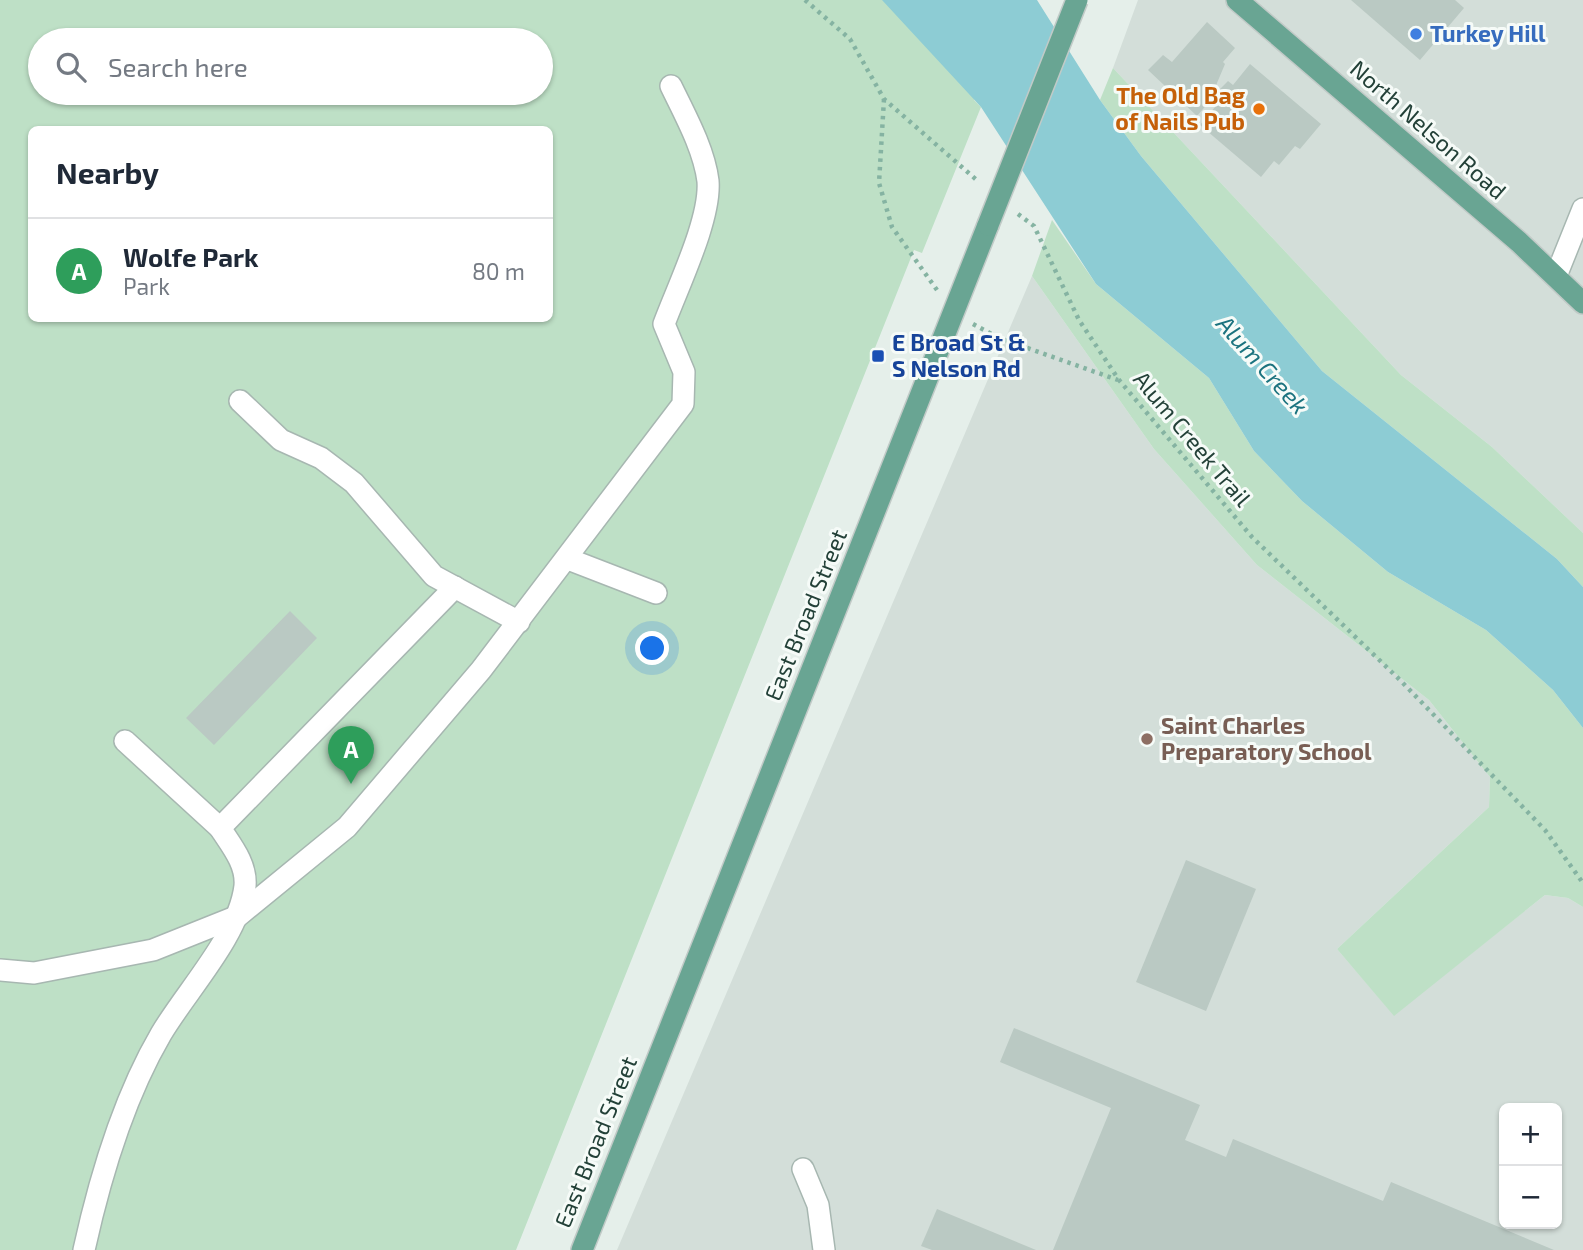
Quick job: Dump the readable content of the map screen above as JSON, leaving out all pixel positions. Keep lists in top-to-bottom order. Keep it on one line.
{"streets":{"main road":["North Nelson Road","East Broad Street"],"path":["Alum Creek Trail"]},"water":["Alum Creek"],"places":{"other":["Turkey Hill","The Old Bag of Nails Pub","Saint Charles Preparatory School"],"transit":["E Broad St & S Nelson Rd"]},"page":{"search":"Search here","heading":"Nearby","list":[{"mark":"A","name":"Wolfe Park","note":"Park","value":"80 m"}],"pins":"A","map_buttons":["+","−"]}}
